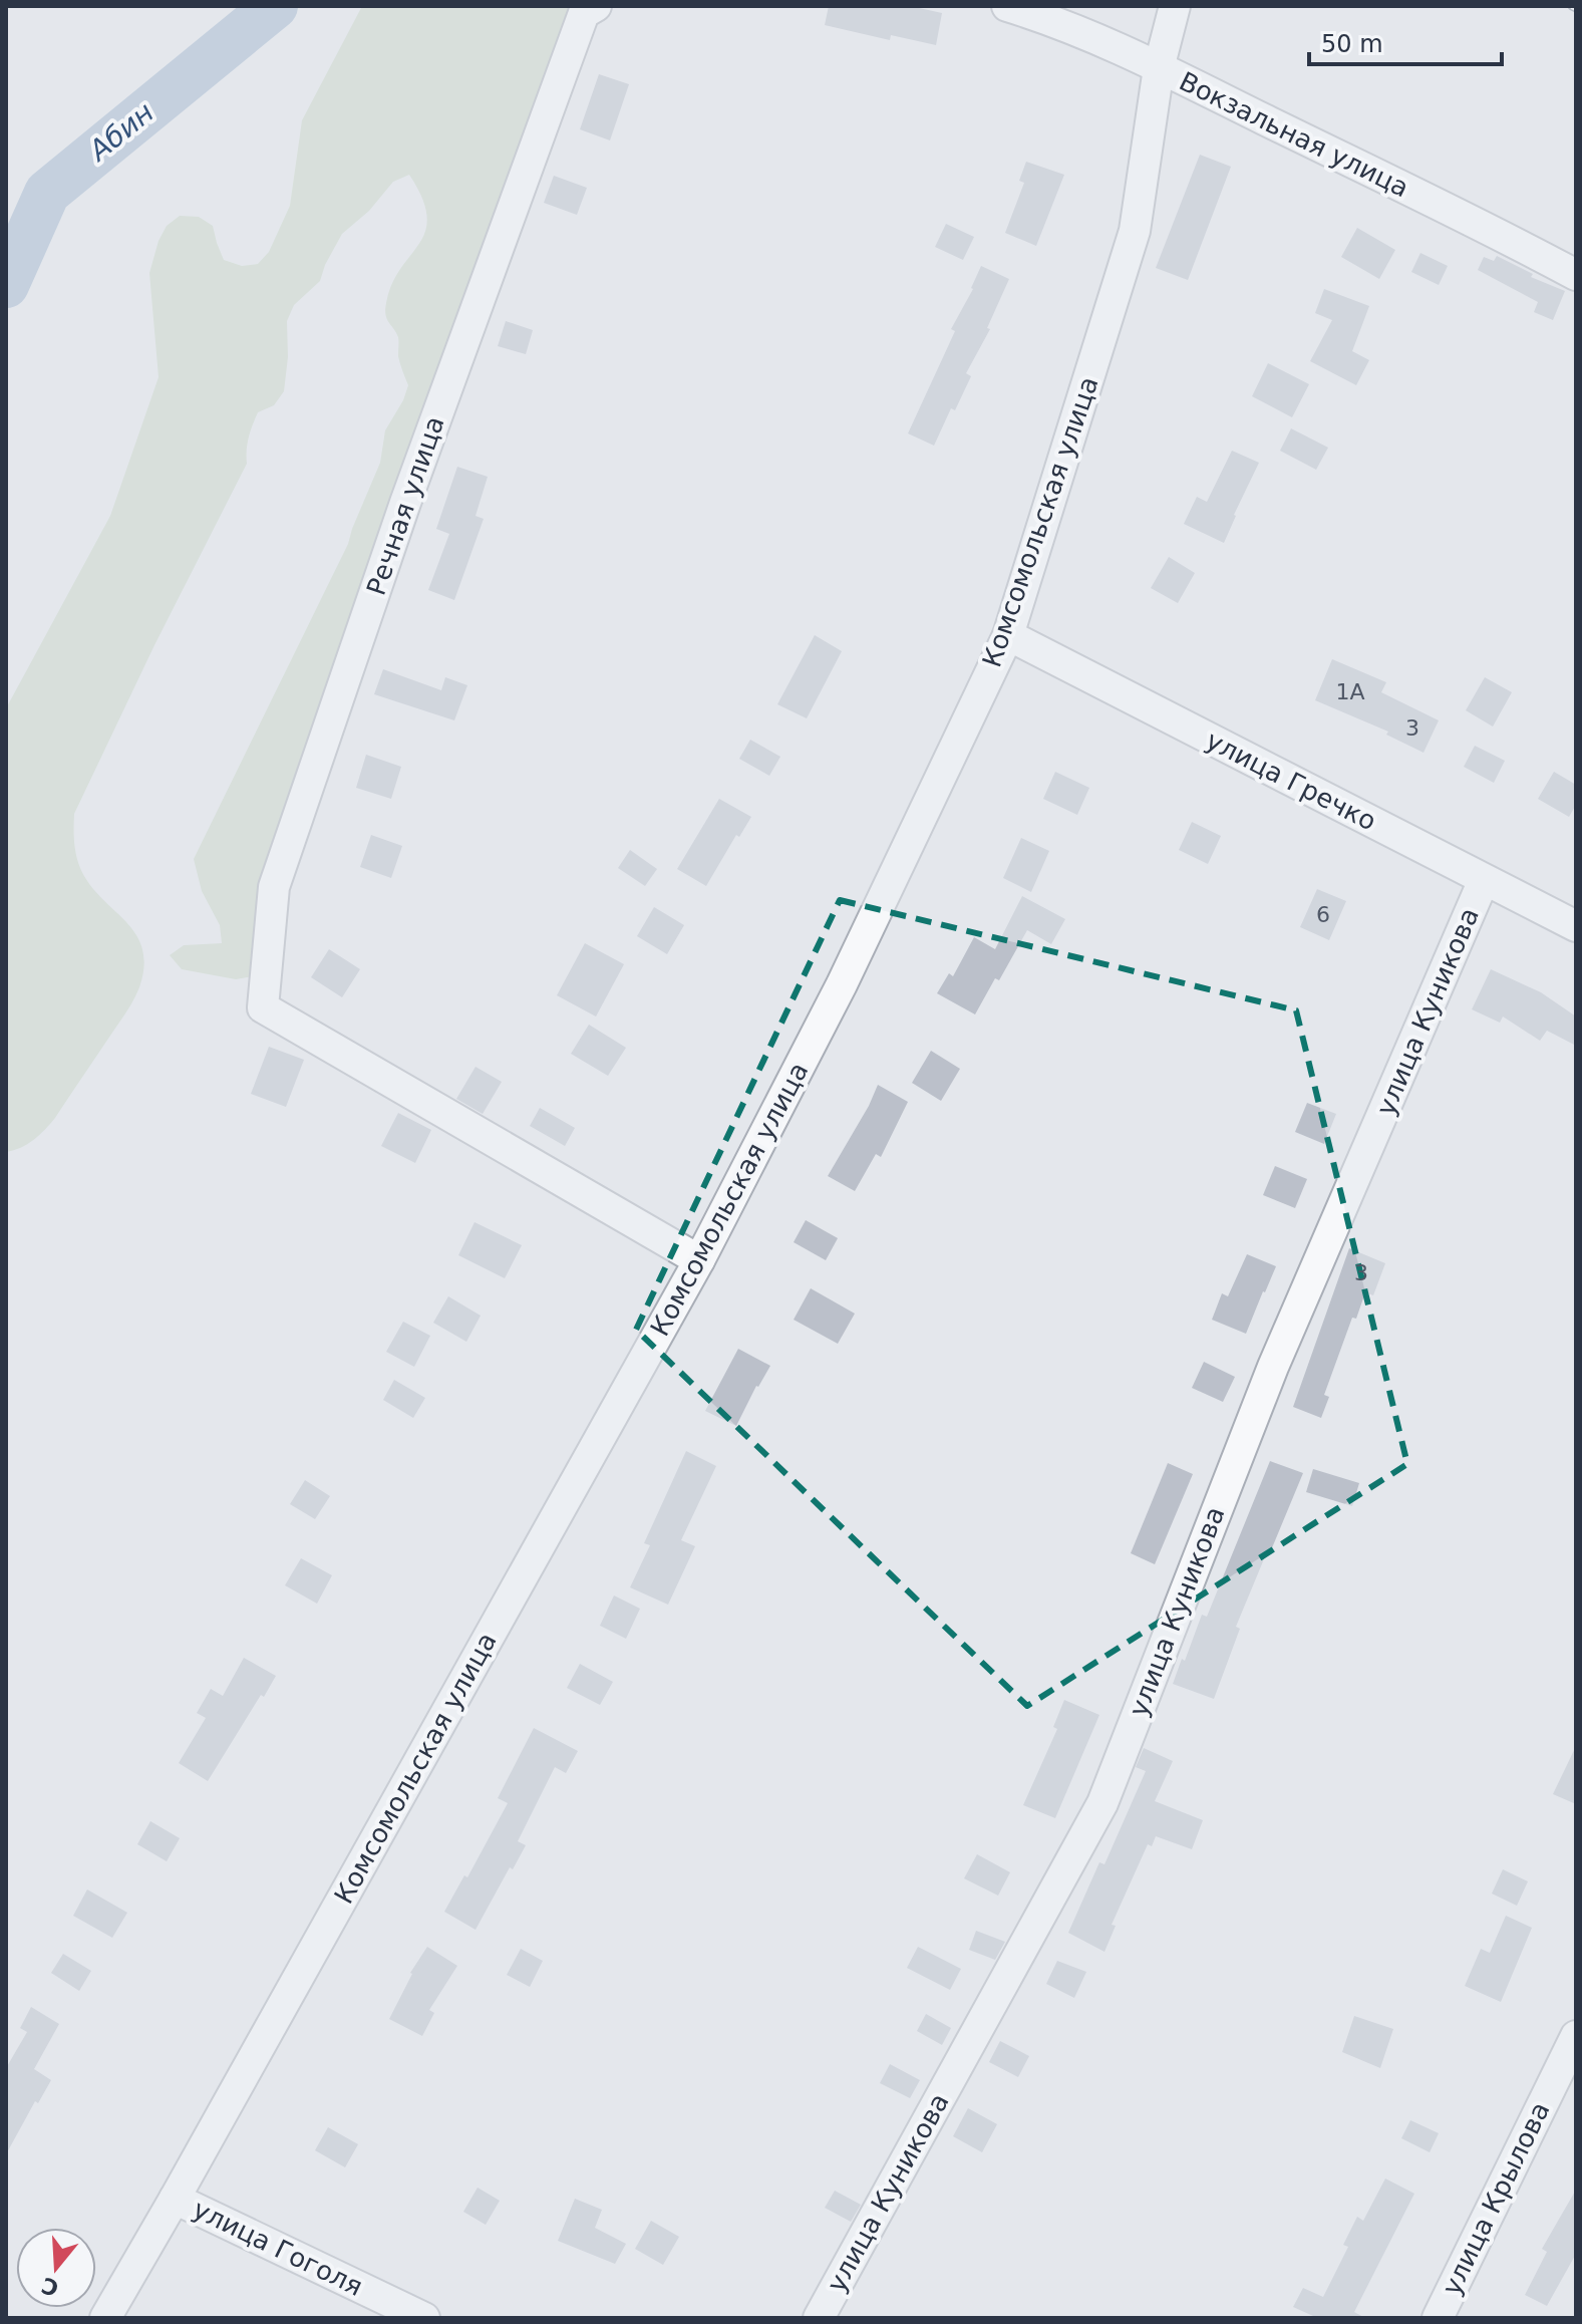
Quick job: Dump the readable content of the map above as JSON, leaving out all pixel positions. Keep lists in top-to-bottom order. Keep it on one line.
{"streets":{"street":["Вокзальная улица","Речная улица","Комсомольская улица","улица Гречко","улица Куникова","улица Крылова","улица Гоголя"]},"crossings":[["Вокзальная улица","Комсомольская улица"],["Речная улица","Комсомольская улица"],["Комсомольская улица","улица Гречко"],["Комсомольская улица","улица Гоголя"],["улица Гречко","улица Куникова"]],"water":["Абин"],"house_numbers":["1А","3","6","3"],"scale_bar":"50 m","north":"bottom"}
